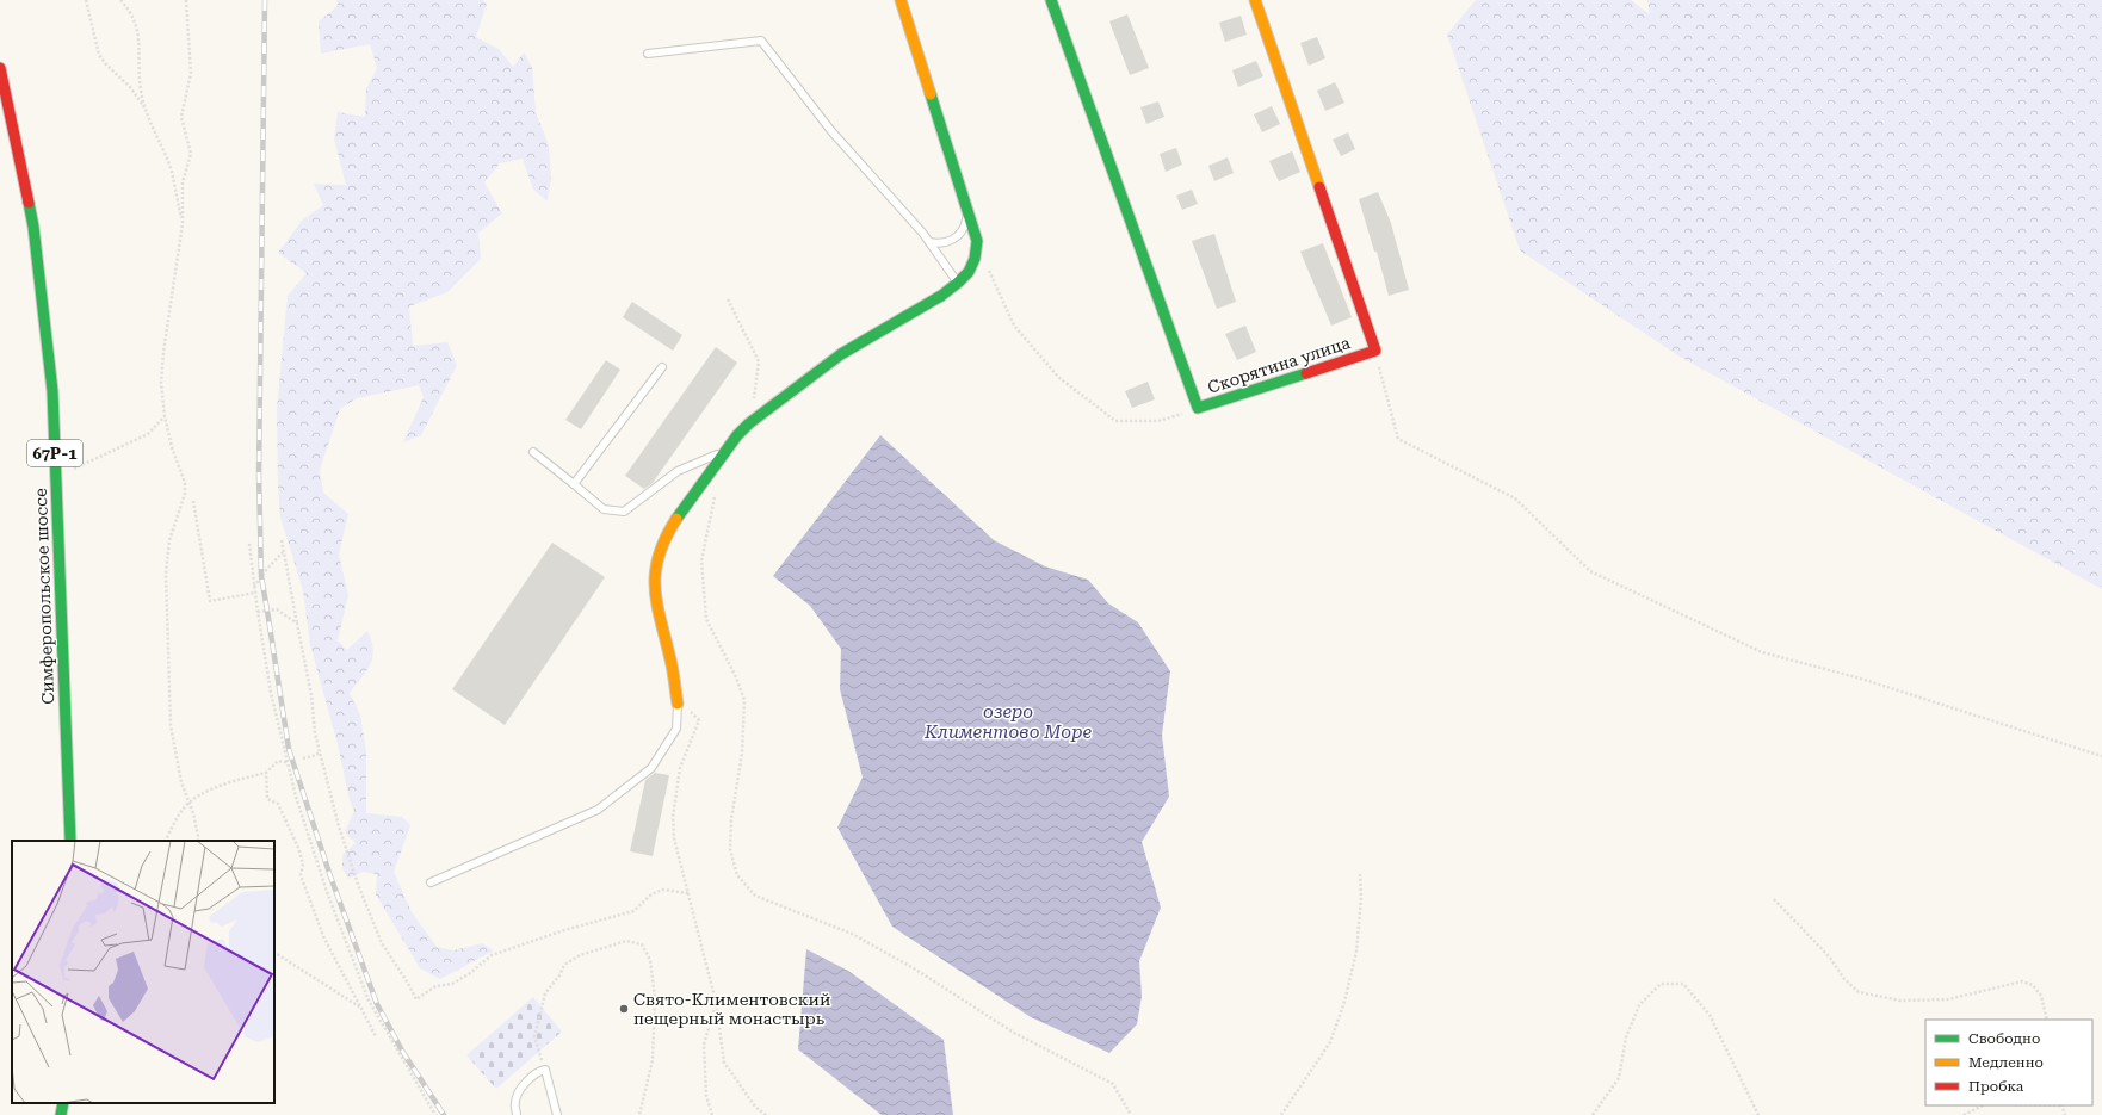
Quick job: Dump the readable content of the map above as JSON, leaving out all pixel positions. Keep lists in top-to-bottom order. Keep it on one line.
{"streets":{"street":["Скорятина улица","67Р-1","Симферопольское шоссе"]},"water":["озеро Климентово Море"],"places":["Свято-Климентовский пещерный монастырь"],"legend":["Свободно","Медленно","Пробка"]}
